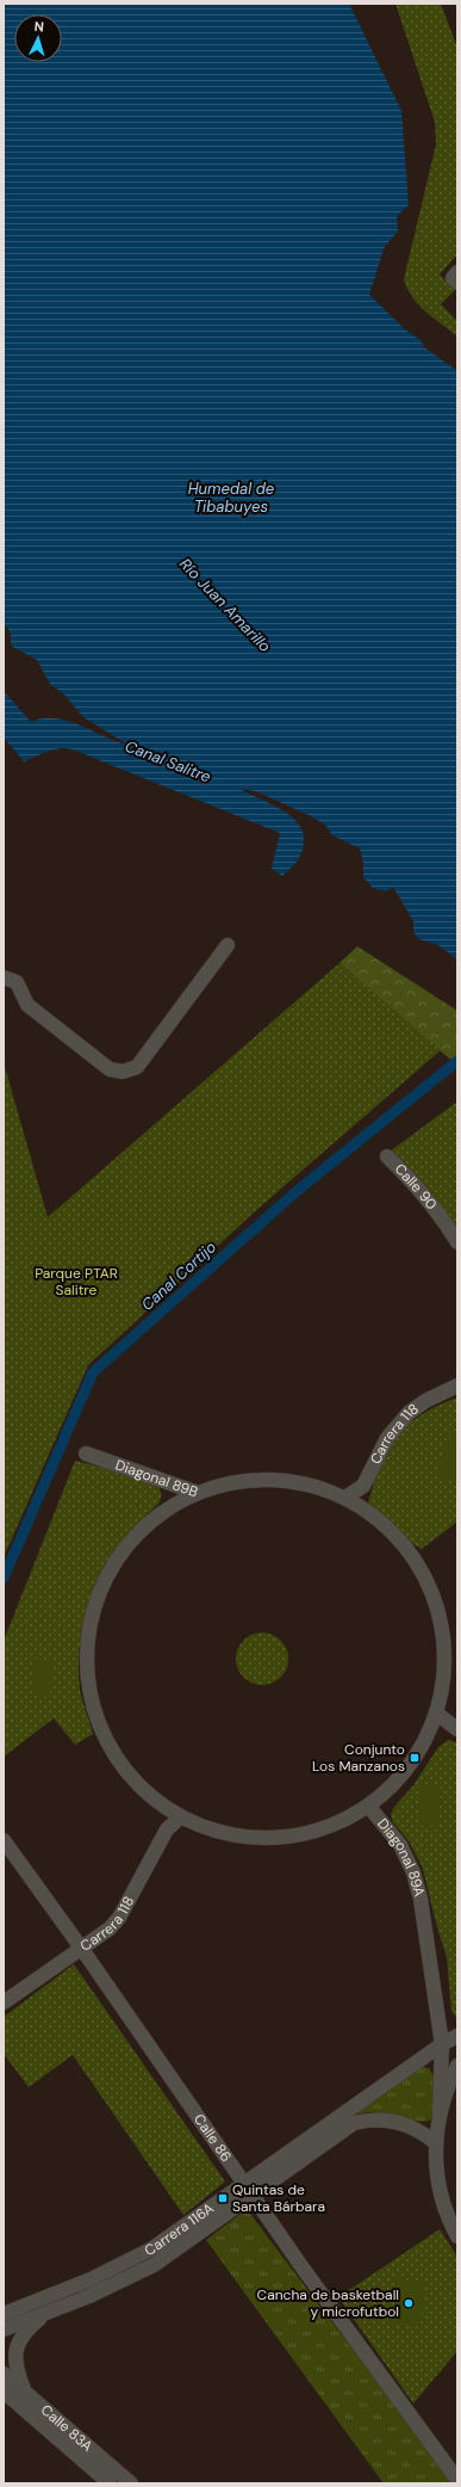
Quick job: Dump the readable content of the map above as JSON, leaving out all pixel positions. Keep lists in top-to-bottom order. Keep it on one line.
{"streets":{"street":["Calle 90","Carrera 118","Diagonal 89B","Diagonal 89A","Calle 86","Carrera 116A","Calle 83A"]},"crossings":[["Carrera 118","Diagonal 89B"],["Carrera 118","Diagonal 89A"],["Carrera 118","Calle 86"],["Diagonal 89B","Diagonal 89A"],["Diagonal 89A","Carrera 116A"],["Calle 86","Carrera 116A"]],"water":["Humedal de Tibabuyes","Río Juan Amarillo","Canal Salitre","Canal Cortijo"],"parks":["Parque PTAR Salitre"],"places":{"transit":["Conjunto Los Manzanos","Quintas de Santa Bárbara"],"other":["Cancha de basketball y microfutbol"]},"north":"top"}
